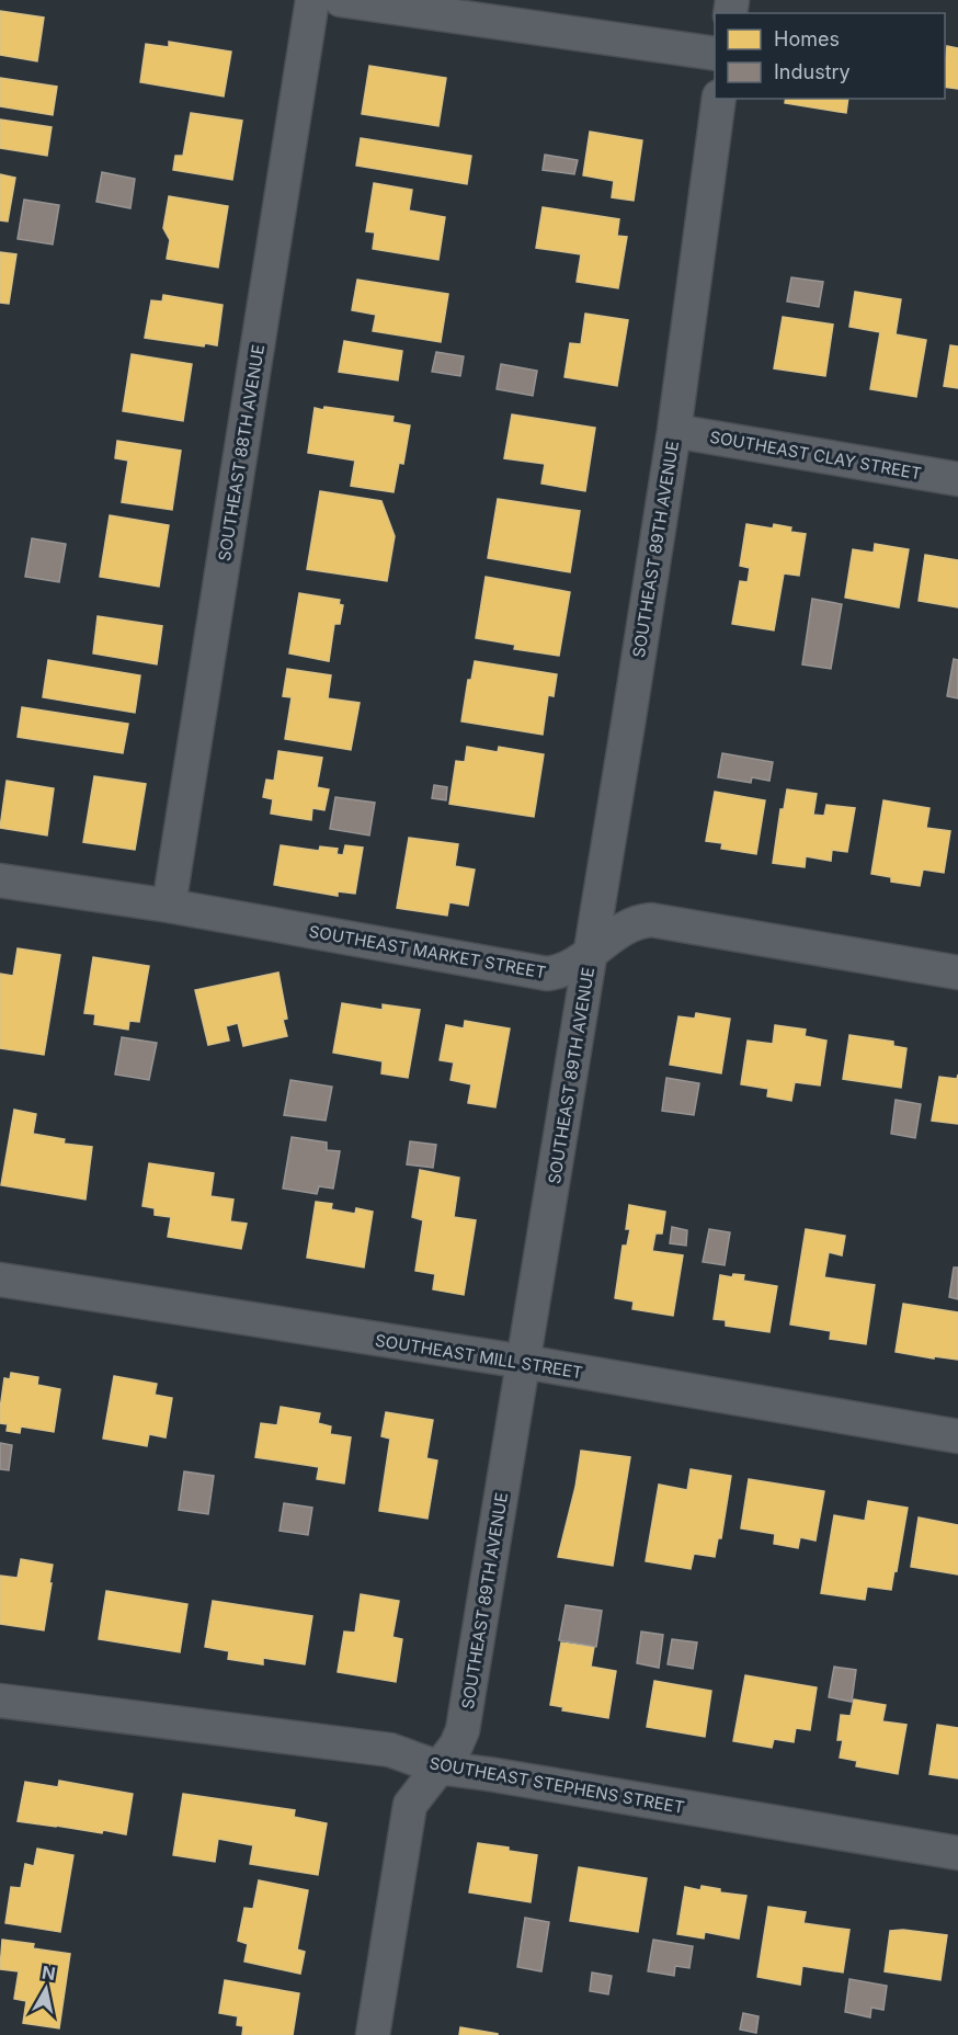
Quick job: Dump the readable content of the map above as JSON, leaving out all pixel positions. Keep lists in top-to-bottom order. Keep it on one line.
{"streets":{"street":["SOUTHEAST 88TH AVENUE","SOUTHEAST CLAY STREET","SOUTHEAST 89TH AVENUE","SOUTHEAST MARKET STREET","SOUTHEAST MILL STREET","SOUTHEAST STEPHENS STREET"]},"crossings":[["SOUTHEAST 88TH AVENUE","SOUTHEAST MARKET STREET"],["SOUTHEAST CLAY STREET","SOUTHEAST 89TH AVENUE"],["SOUTHEAST 89TH AVENUE","SOUTHEAST MARKET STREET"],["SOUTHEAST 89TH AVENUE","SOUTHEAST MILL STREET"],["SOUTHEAST 89TH AVENUE","SOUTHEAST STEPHENS STREET"]],"legend":["Homes","Industry"],"north":"top"}
